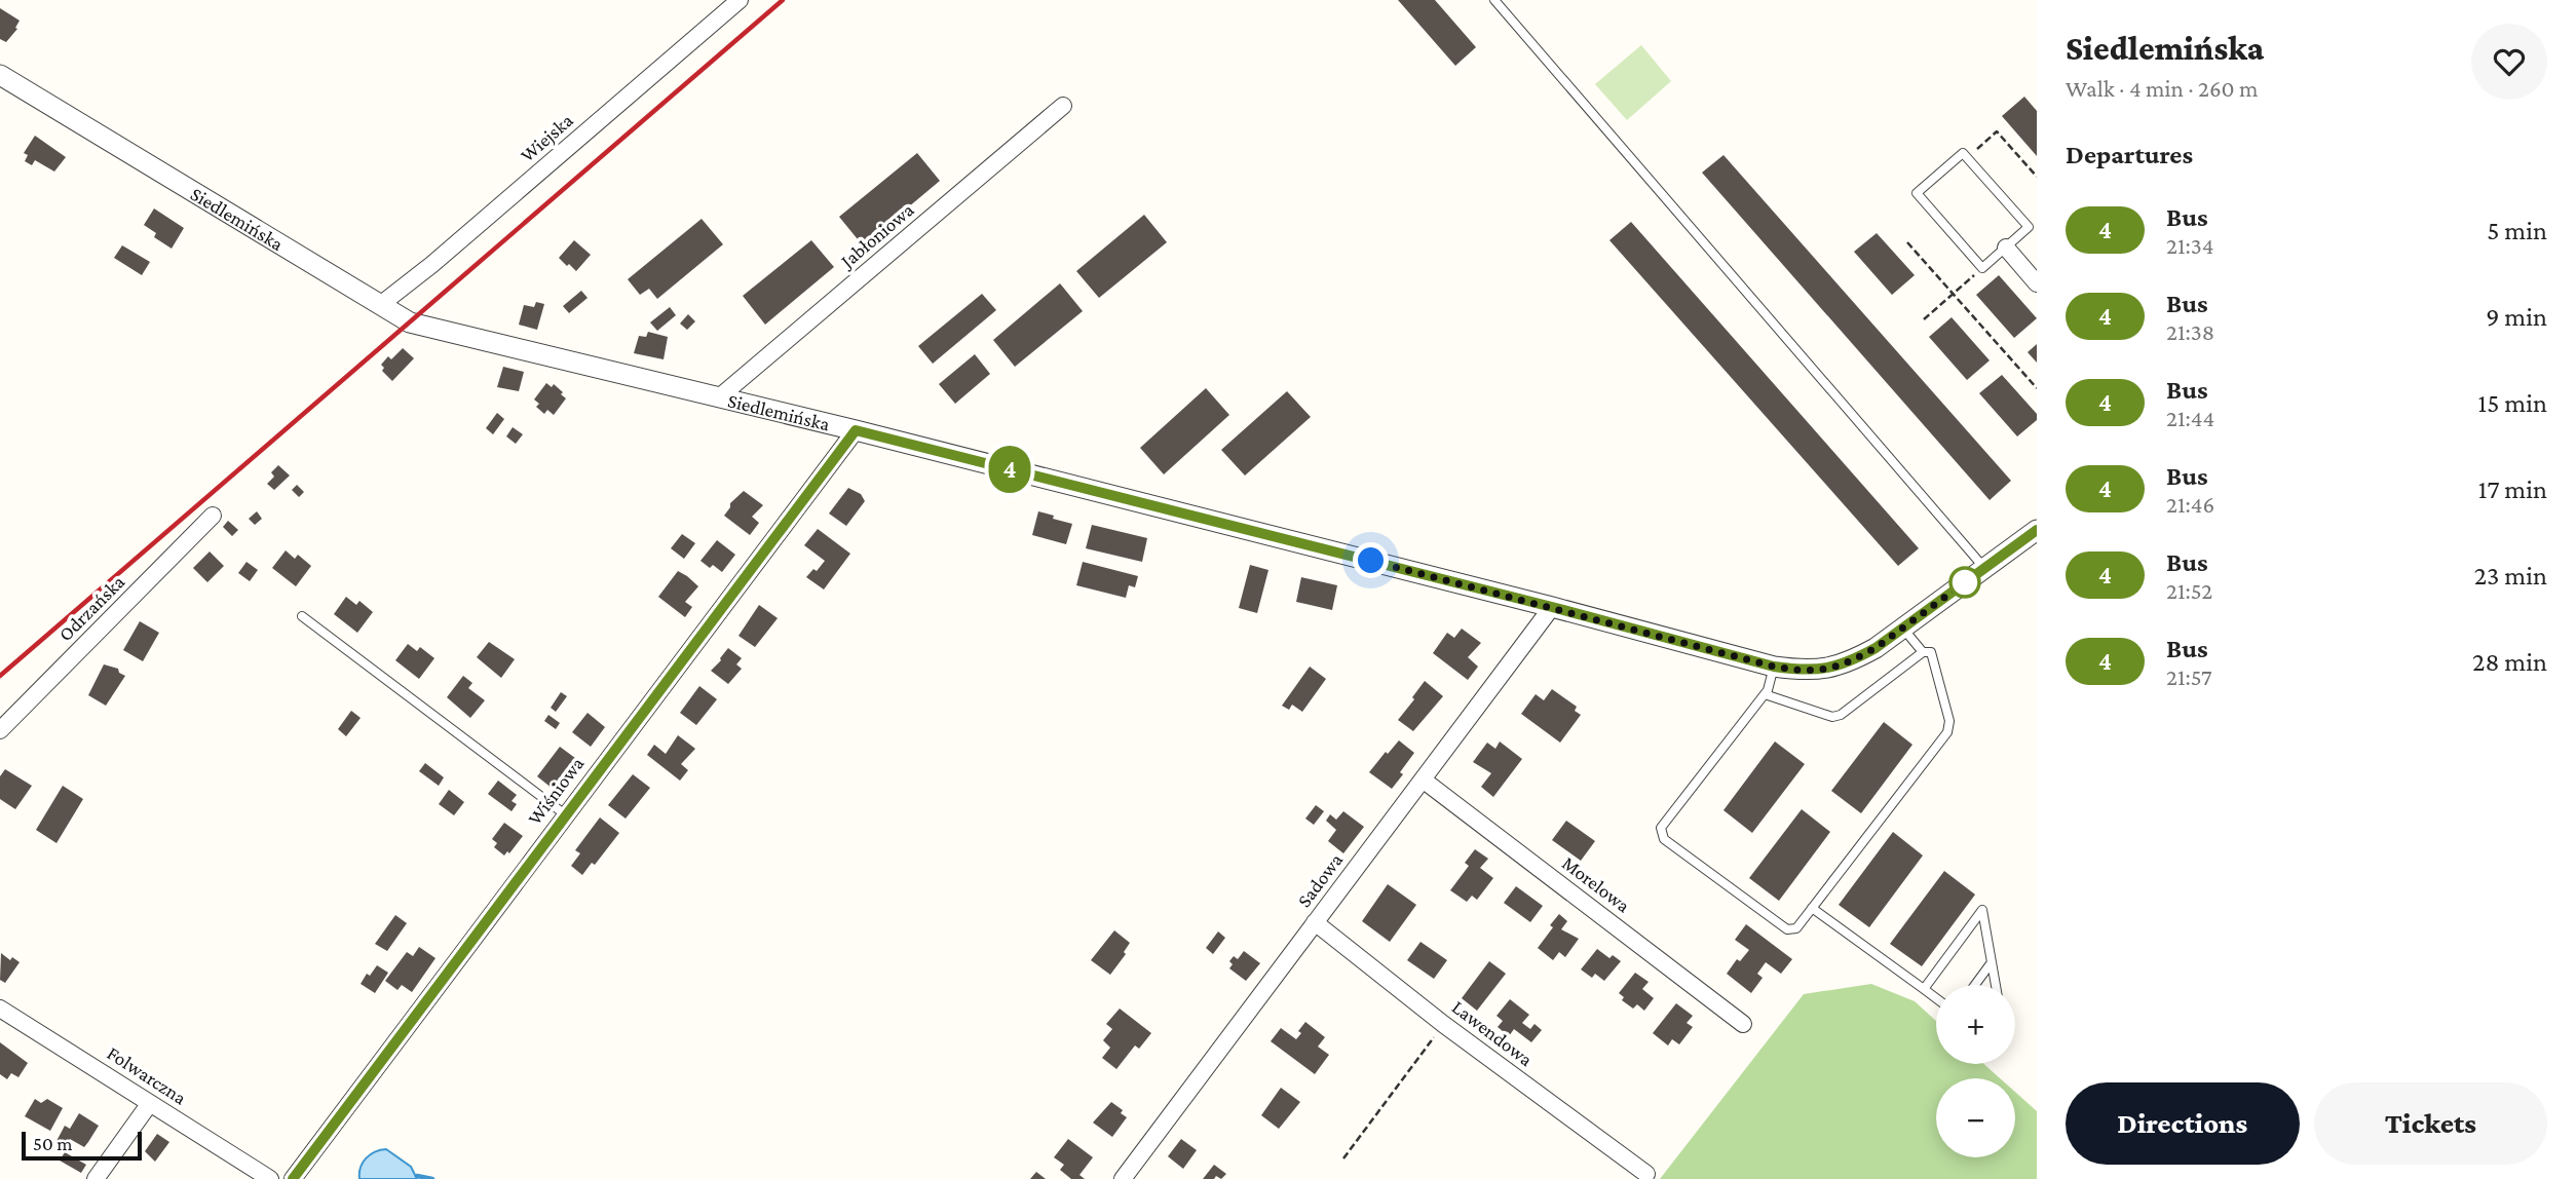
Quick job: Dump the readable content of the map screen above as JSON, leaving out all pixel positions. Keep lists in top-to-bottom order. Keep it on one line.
{"streets":{"street":["Wiejska","Siedlemińska","Jabłoniowa","Odrzańska","Wiśniowa","Sadowa","Morelowa","Lawendowa","Folwarczna"]},"crossings":[["Wiejska","Siedlemińska"],["Siedlemińska","Jabłoniowa"],["Siedlemińska","Wiśniowa"],["Siedlemińska","Sadowa"],["Sadowa","Morelowa"],["Sadowa","Lawendowa"]],"lines":["bus line 4"],"scale_bar":"50 m","page":{"on_map":"4","heading":[["Siedlemińska","Walk · 4 min · 260 m"],"Departures"],"list":[{"mark":"4","name":"Bus","note":"21:34","value":"5 min"},{"mark":"4","name":"Bus","note":"21:38","value":"9 min"},{"mark":"4","name":"Bus","note":"21:44","value":"15 min"},{"mark":"4","name":"Bus","note":"21:46","value":"17 min"},{"mark":"4","name":"Bus","note":"21:52","value":"23 min"},{"mark":"4","name":"Bus","note":"21:57","value":"28 min"}],"map_buttons":["+","−"],"buttons":["Directions","Tickets"],"scale":"50 m"}}
